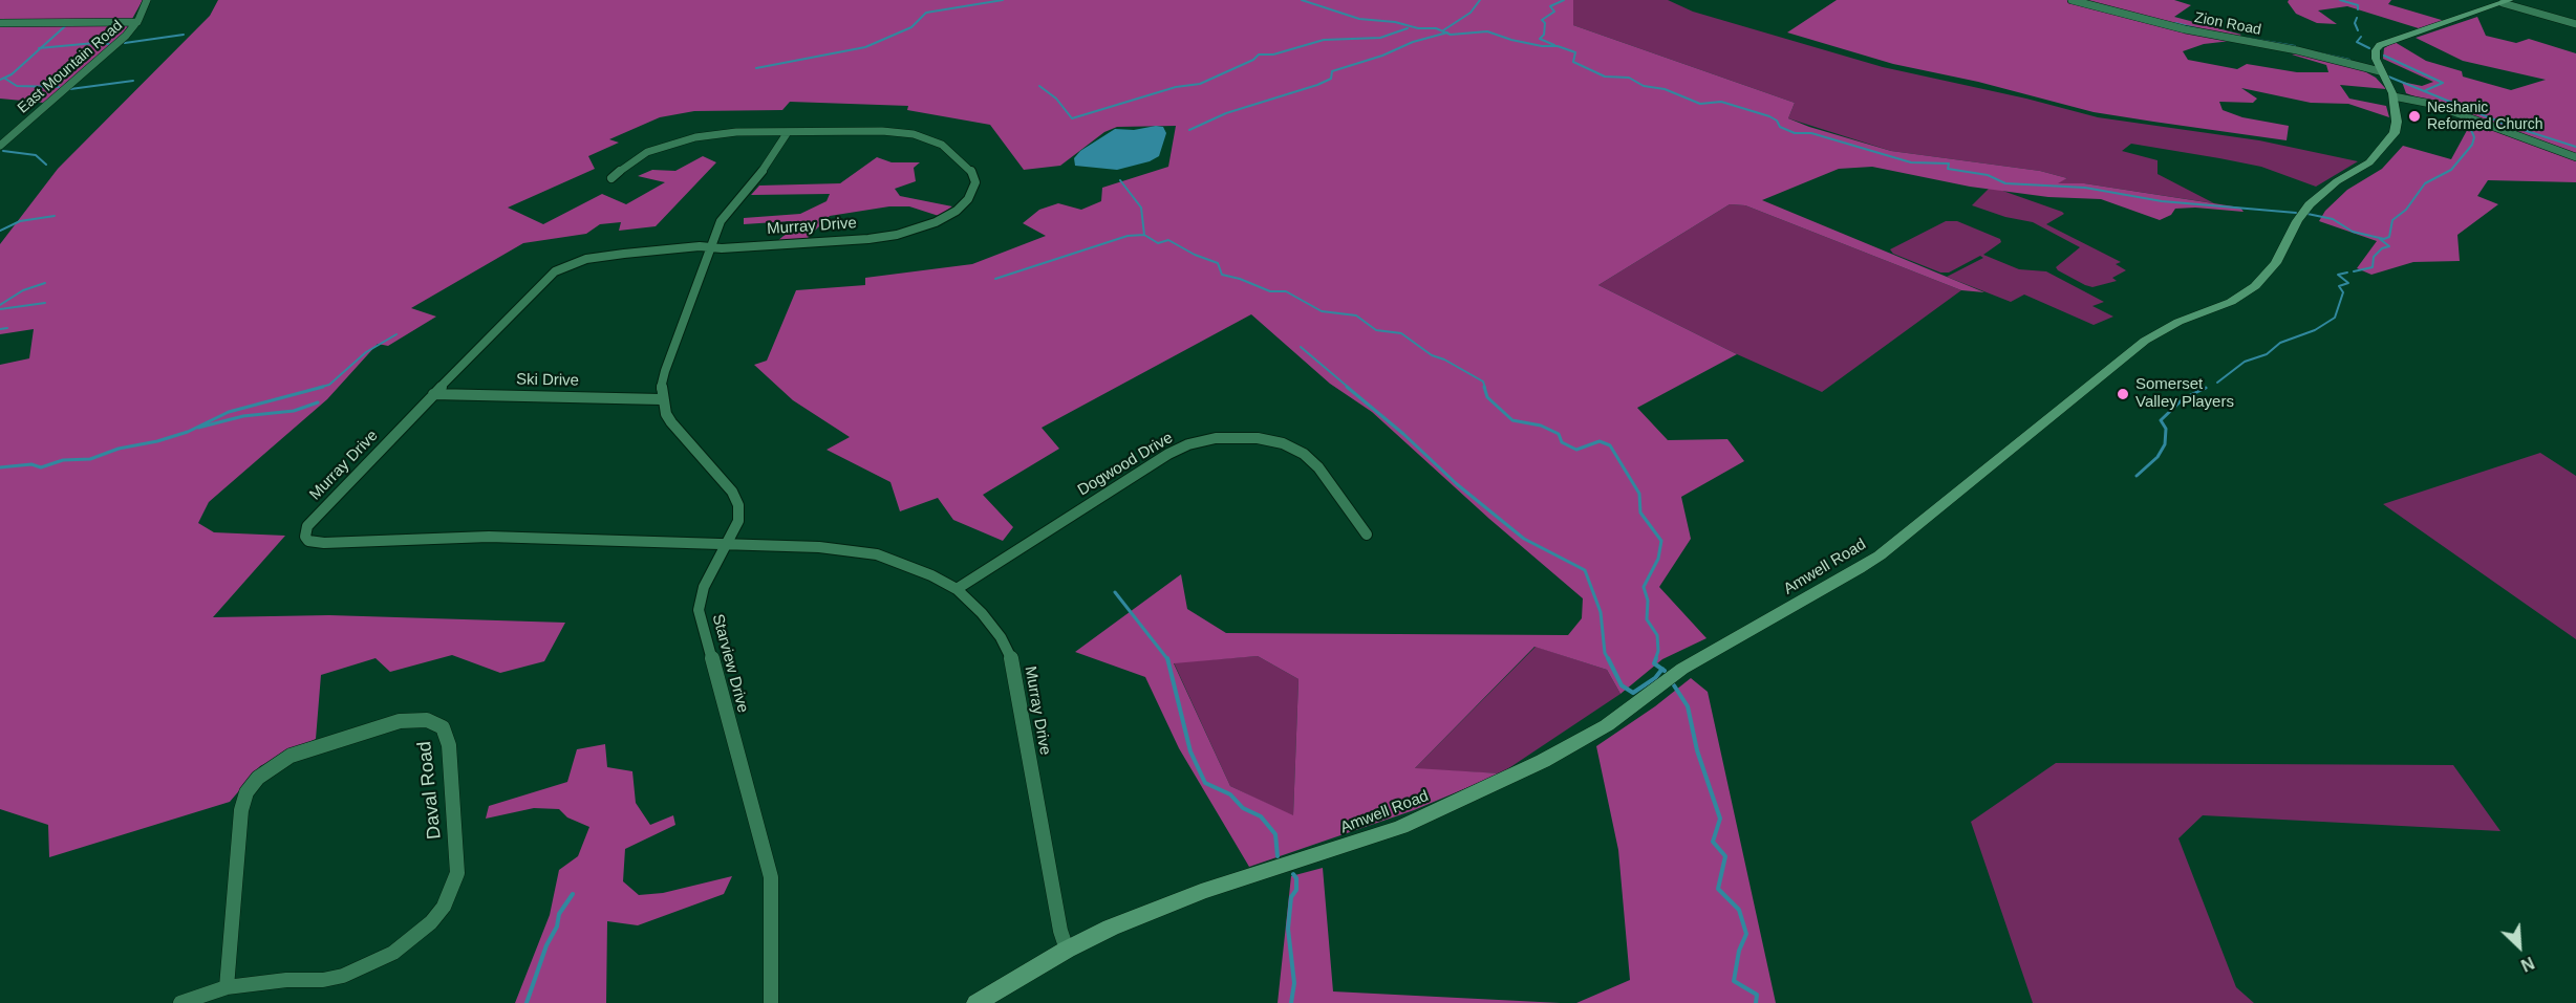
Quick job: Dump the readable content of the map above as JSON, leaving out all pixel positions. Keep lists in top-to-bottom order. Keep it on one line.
{"streets":{"main road":["Amwell Road"],"street":["Zion Road","East Mountain Road","Murray Drive","Ski Drive","Dogwood Drive","Starview Drive","Daval Road"]},"crossings":[["Zion Road","Amwell Road"],["Murray Drive","Ski Drive"],["Murray Drive","Dogwood Drive"],["Murray Drive","Amwell Road"],["Murray Drive","Starview Drive"],["Ski Drive","Starview Drive"]],"places":["Neshanic Reformed Church","Somerset Valley Players"],"north":"bottom right"}
